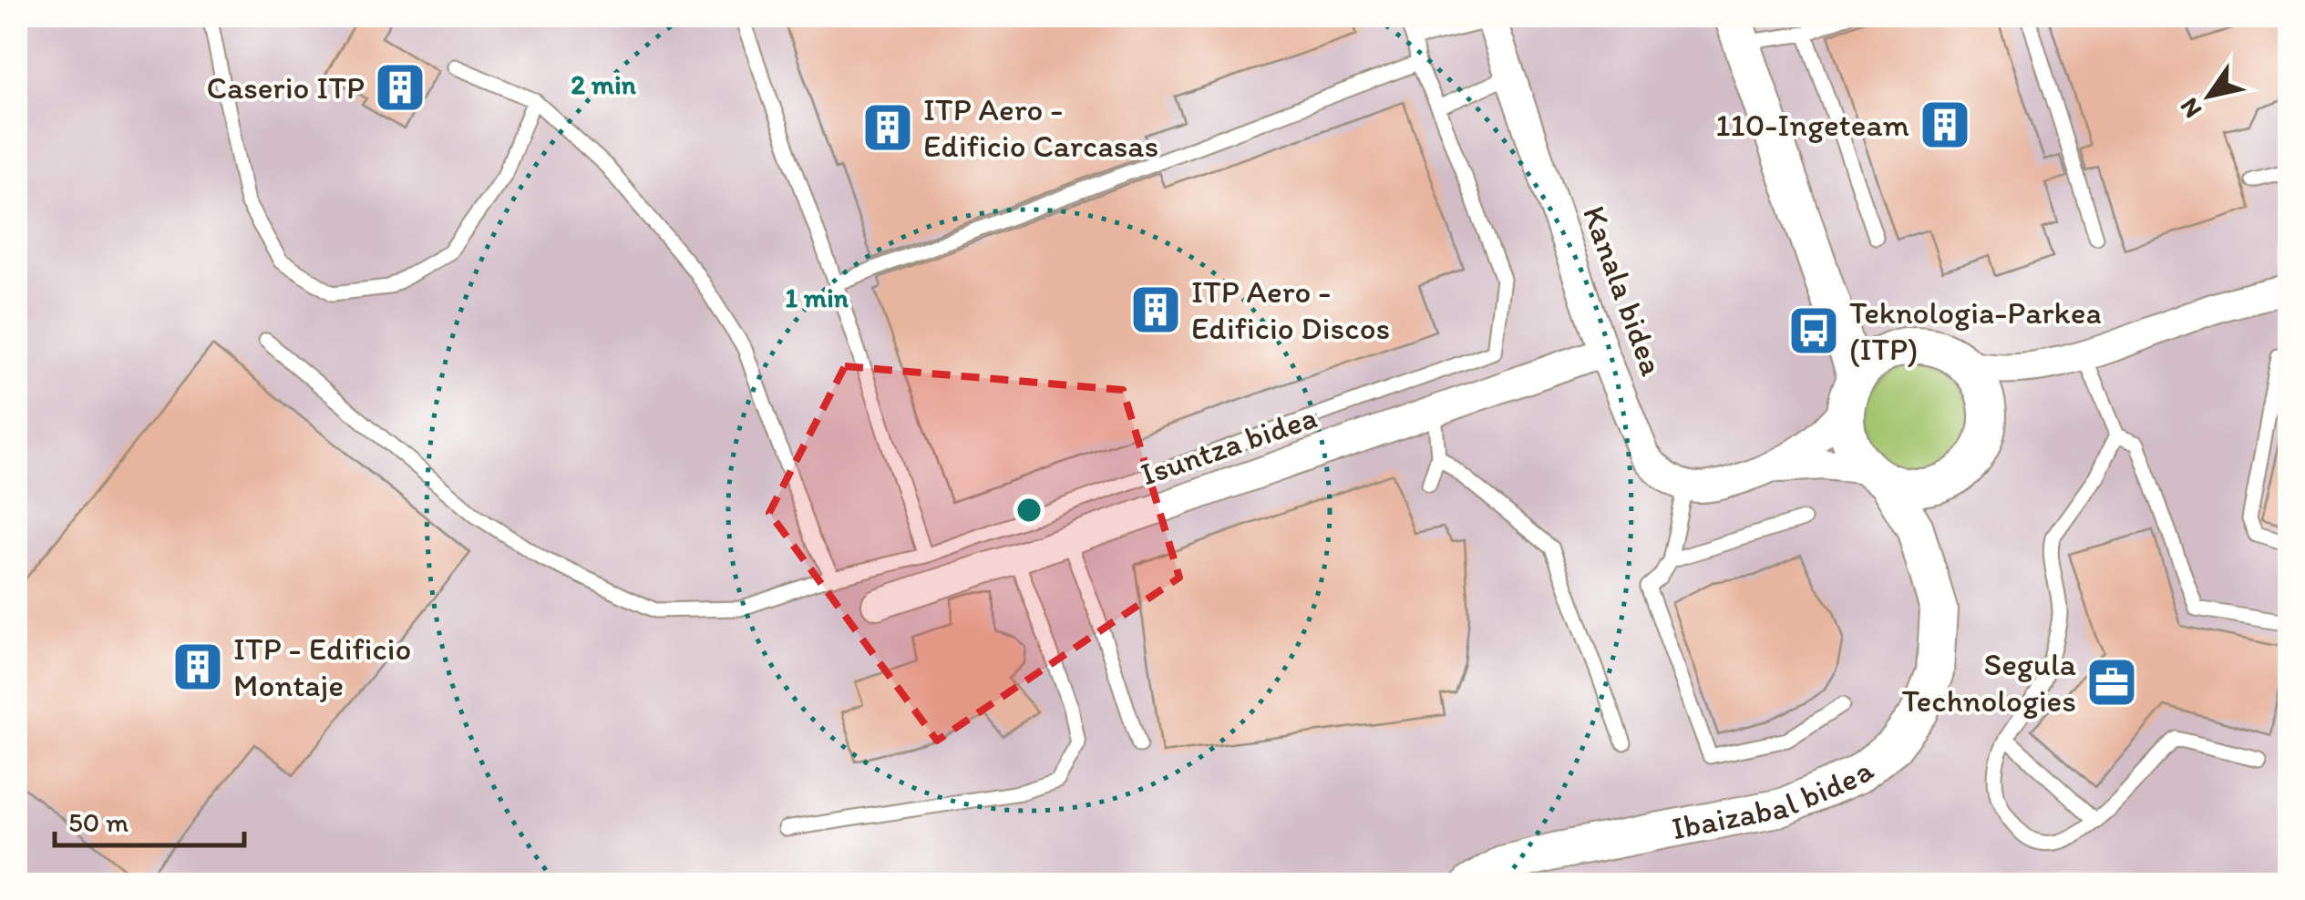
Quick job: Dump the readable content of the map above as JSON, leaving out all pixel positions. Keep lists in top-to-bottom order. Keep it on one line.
{"streets":{"street":["Kanala bidea","Isuntza bidea","Ibaizabal bidea"]},"crossings":[["Kanala bidea","Isuntza bidea"]],"places":{"building":["Caserio ITP","110-Ingeteam","ITP Aero - Edificio Carcasas","ITP Aero - Edificio Discos","ITP - Edificio Montaje"],"bus stop":["Teknologia-Parkea (ITP)"],"office":["Segula Technologies"]},"scale_bar":"50 m","north":"bottom left","rings":["2 min","1 min"]}
